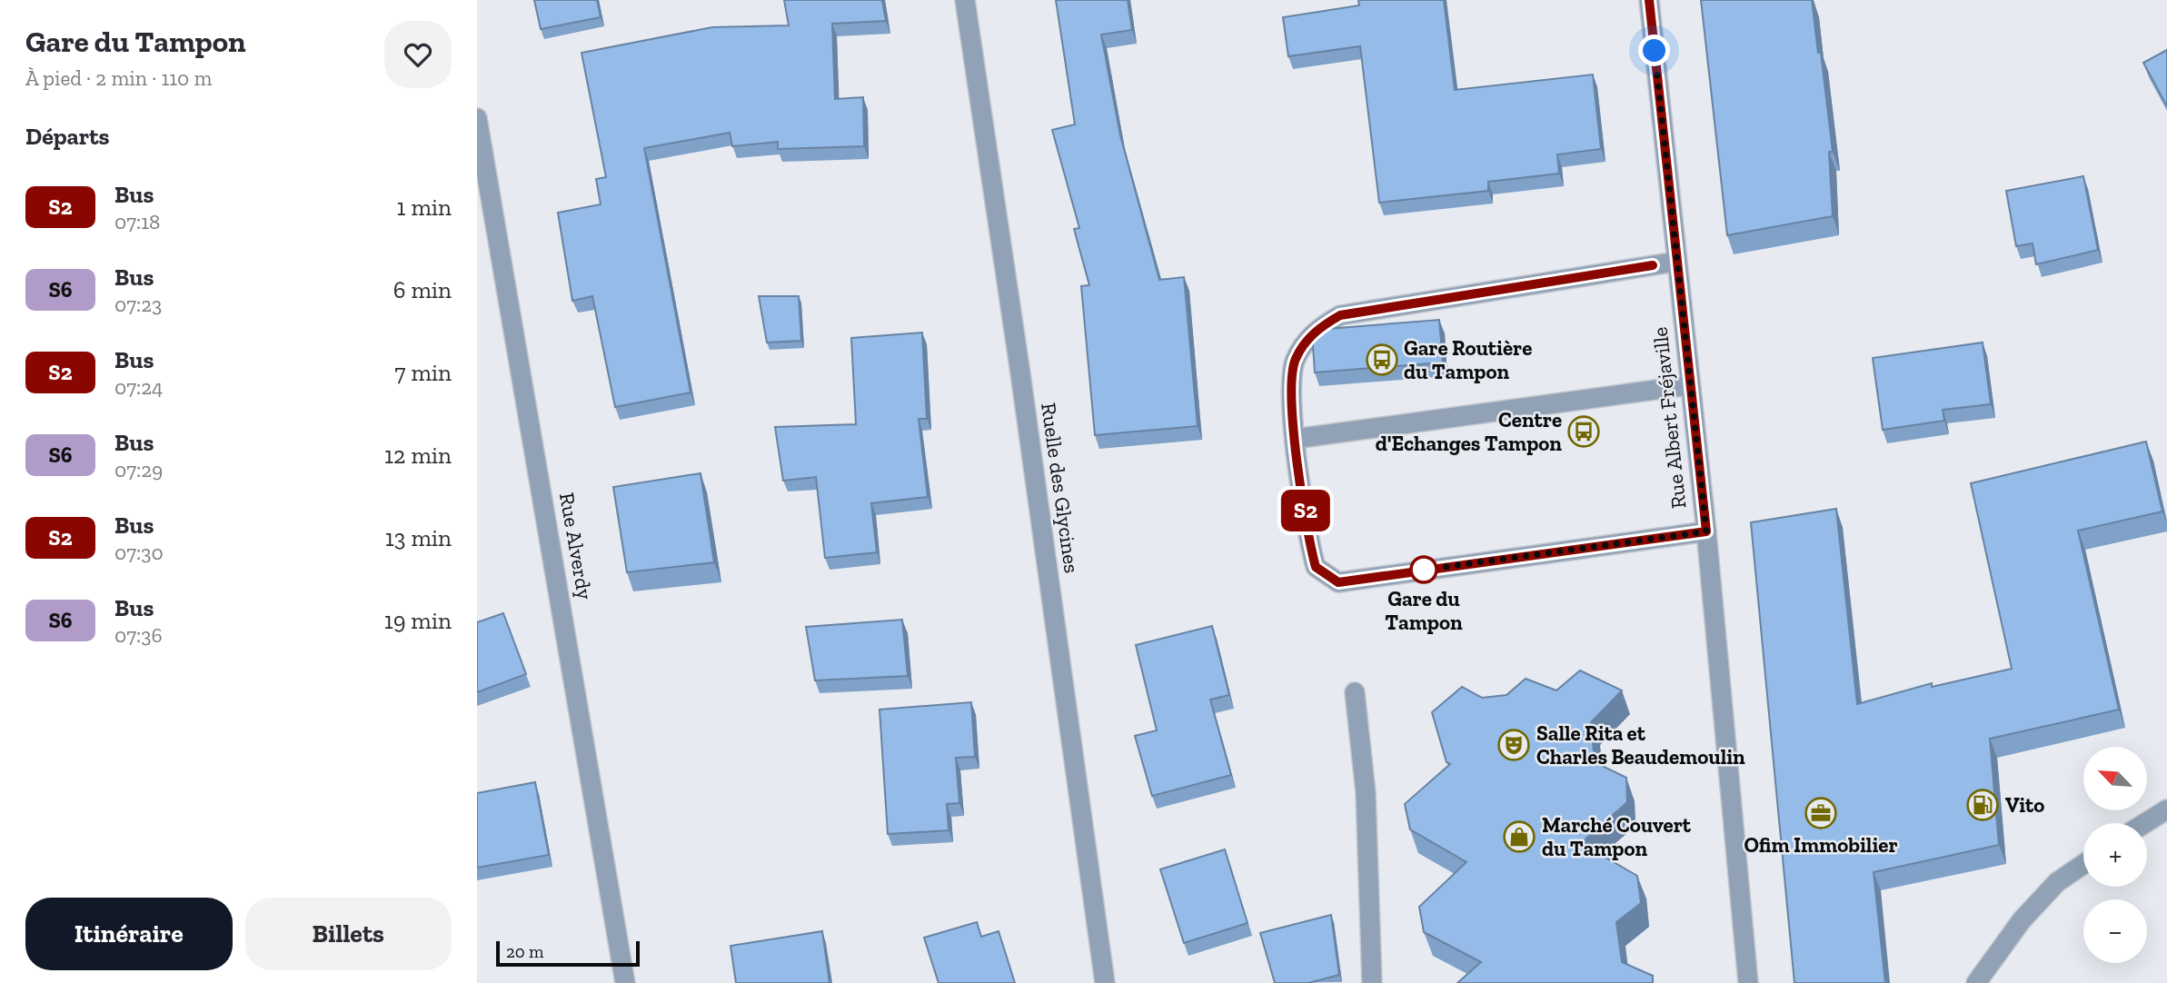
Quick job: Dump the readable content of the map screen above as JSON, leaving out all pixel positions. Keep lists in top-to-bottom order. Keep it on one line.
{"streets":{"street":["Rue Albert Fréjaville","Ruelle des Glycines","Rue Alverdy"]},"places":{"bus stop":["Gare Routière du Tampon","Centre d'Echanges Tampon"],"other":["Gare du Tampon"],"theatre":["Salle Rita et Charles Beaudemoulin"],"fuel station":["Vito"],"office":["Ofim Immobilier"],"shop":["Marché Couvert du Tampon"]},"lines":["bus line S2"],"scale_bar":"20 m","north":"top left","page":{"heading":[["Gare du Tampon","À pied · 2 min · 110 m"],"Départs"],"on_map":"S2","list":[{"mark":"S2","name":"Bus","note":"07:18","value":"1 min"},{"mark":"S6","name":"Bus","note":"07:23","value":"6 min"},{"mark":"S2","name":"Bus","note":"07:24","value":"7 min"},{"mark":"S6","name":"Bus","note":"07:29","value":"12 min"},{"mark":"S2","name":"Bus","note":"07:30","value":"13 min"},{"mark":"S6","name":"Bus","note":"07:36","value":"19 min"}],"map_buttons":["+","−"],"buttons":["Itinéraire","Billets"],"scale":"20 m"}}
